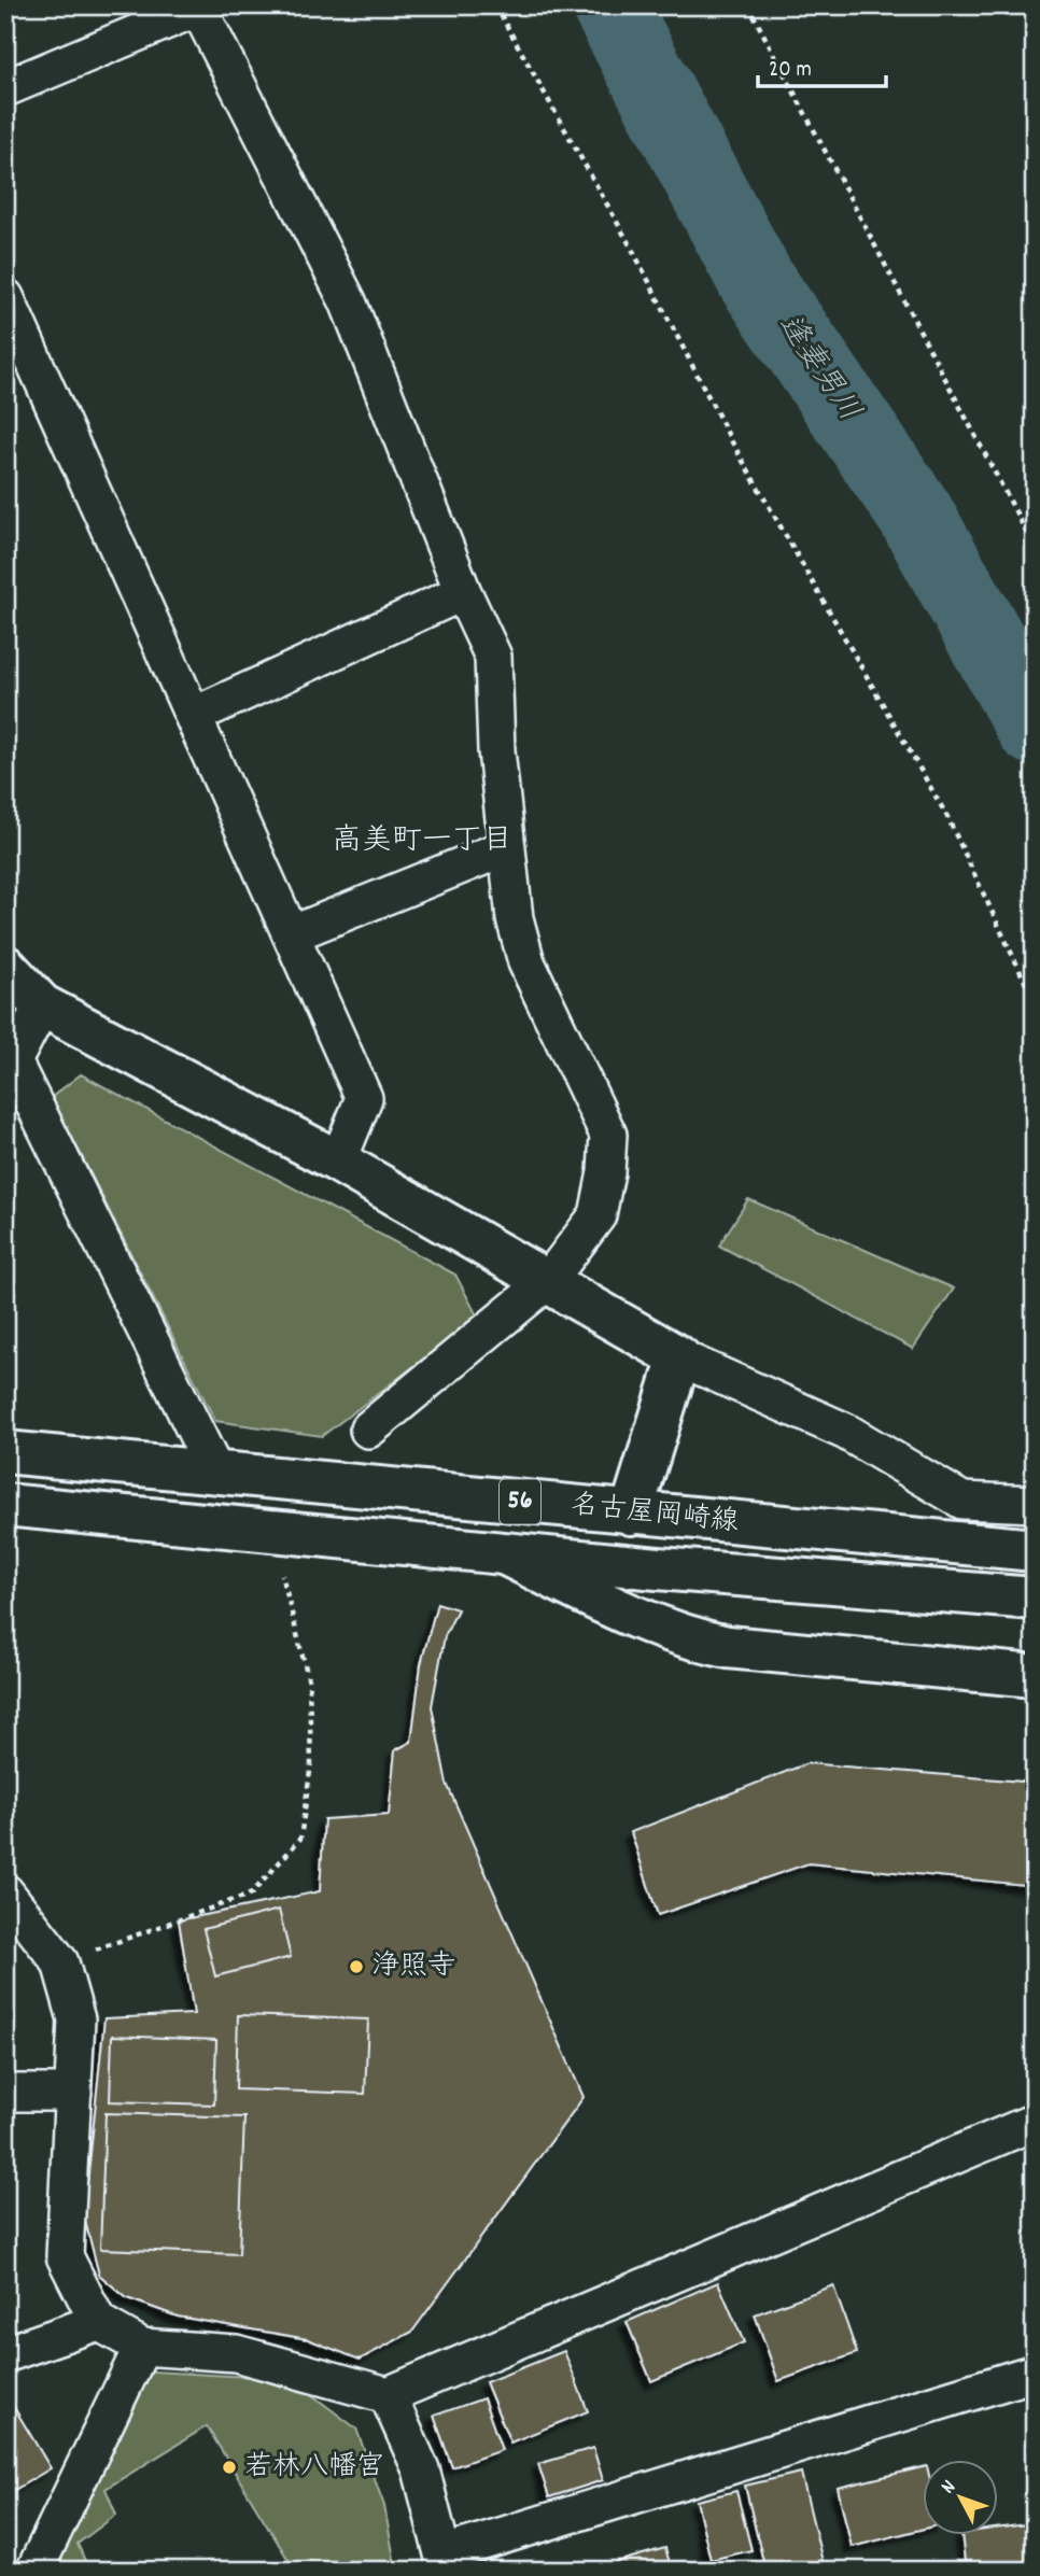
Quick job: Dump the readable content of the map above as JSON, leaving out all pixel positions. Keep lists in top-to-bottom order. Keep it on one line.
{"streets":{"main road":["56","名古屋岡崎線"]},"districts":["高美町一丁目"],"water":["逢妻男川"],"places":["浄照寺","若林八幡宮"],"scale_bar":"20 m","north":"top left"}
